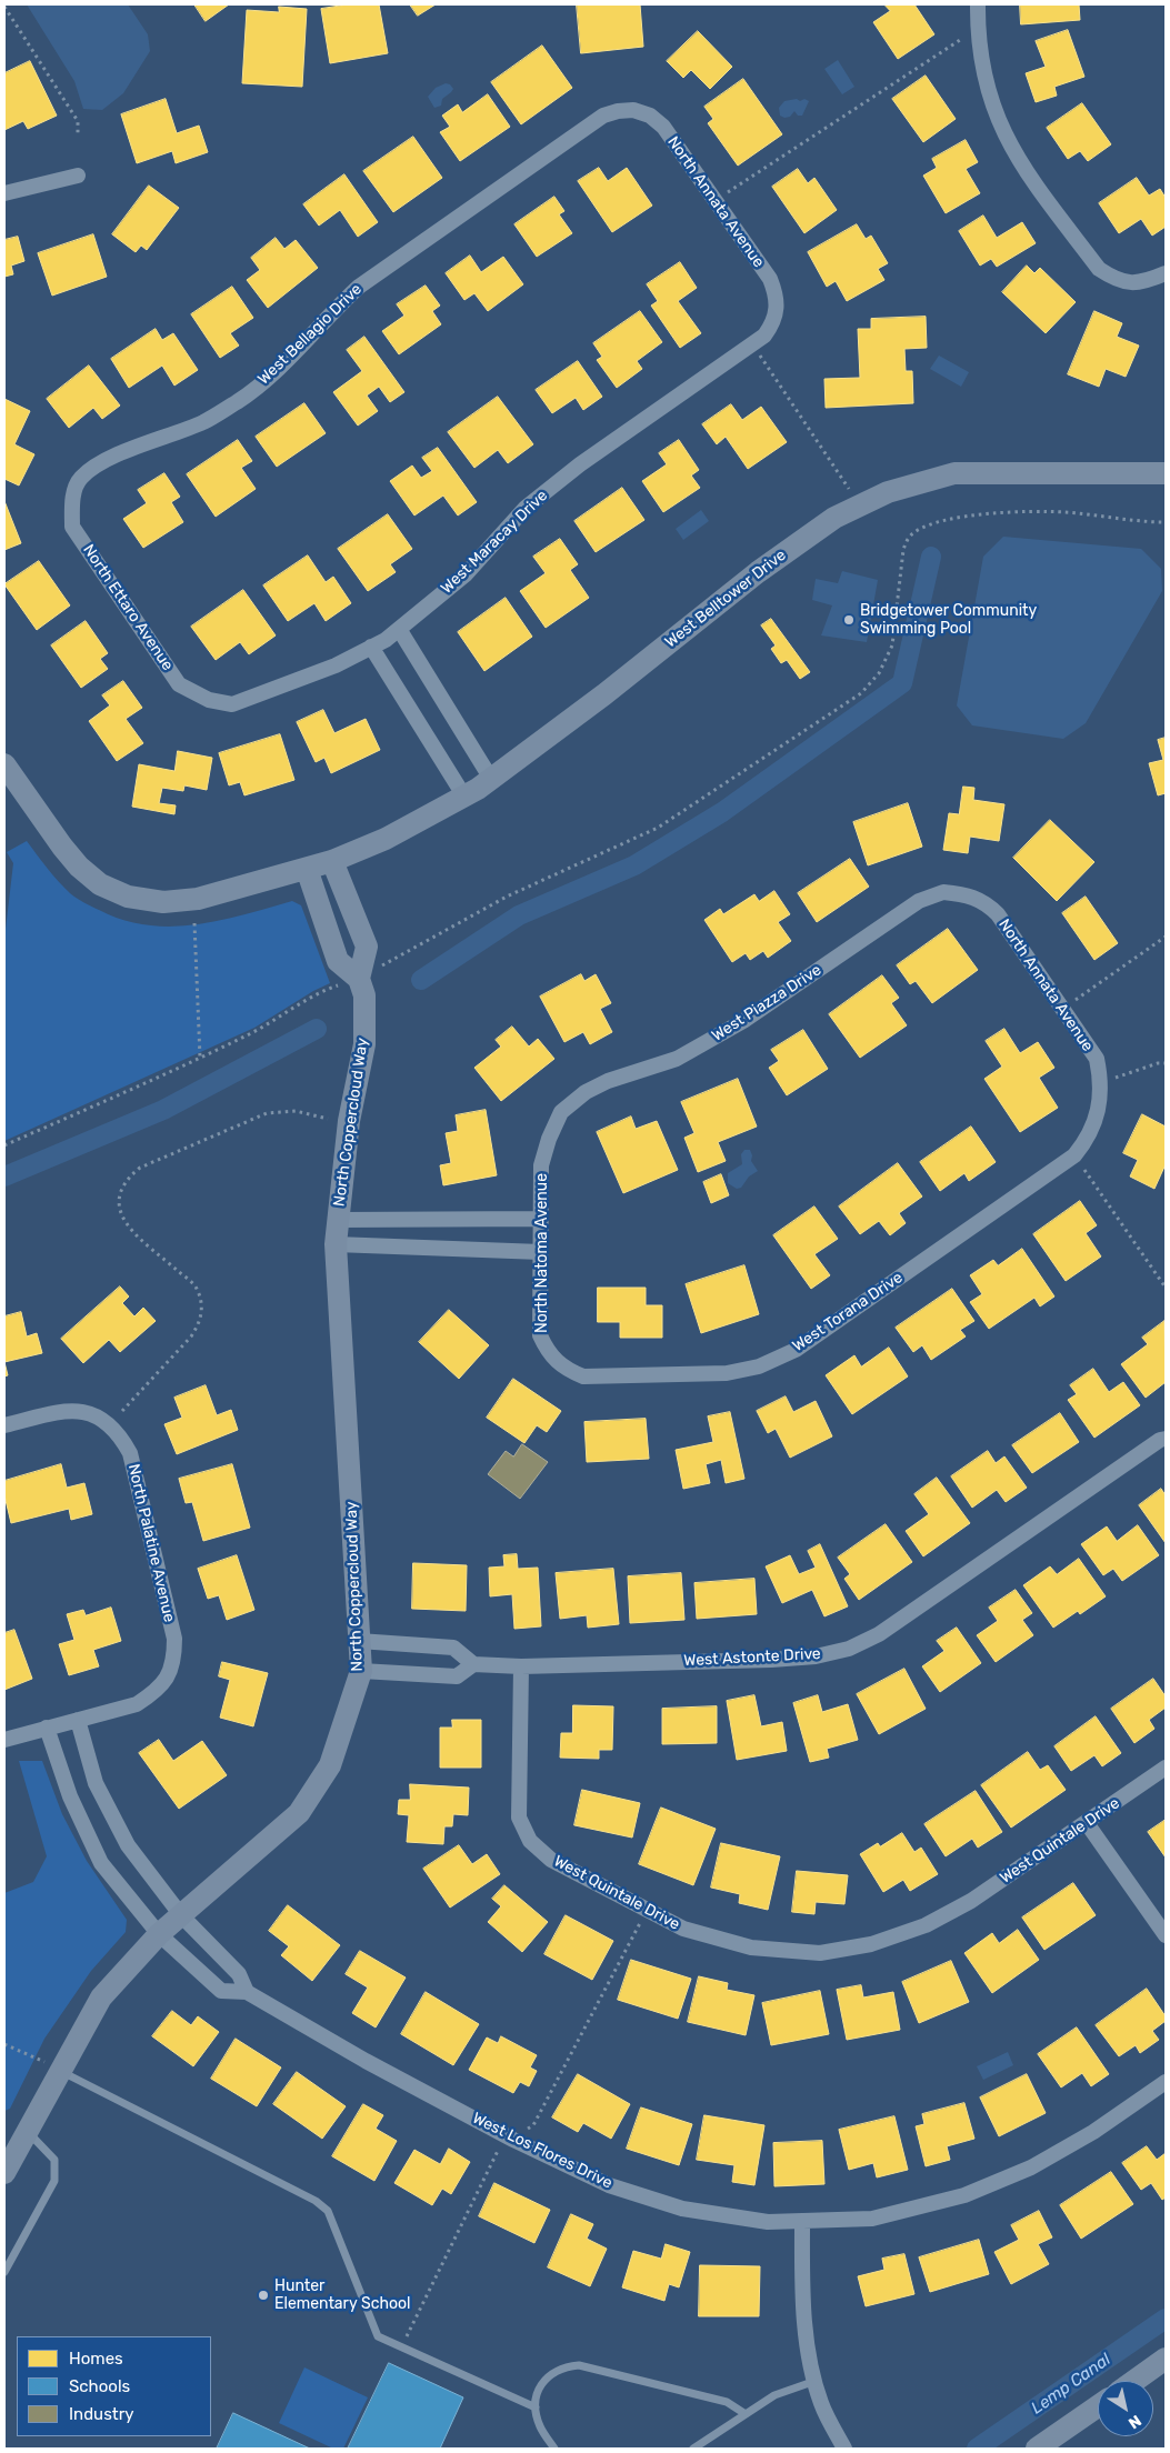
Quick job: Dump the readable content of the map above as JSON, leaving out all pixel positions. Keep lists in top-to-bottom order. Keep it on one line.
{"streets":{"street":["North Annata Avenue","West Bellagio Drive","West Maracay Drive","West Belltower Drive","North Ettaro Avenue","West Piazza Drive","North Coppercloud Way","North Natoma Avenue","West Torana Drive","North Palatine Avenue","West Astonte Drive","West Quintale Drive","West Los Flores Drive"]},"crossings":[["North Annata Avenue","West Bellagio Drive"],["North Annata Avenue","West Maracay Drive"],["North Annata Avenue","West Piazza Drive"],["North Annata Avenue","West Torana Drive"],["West Bellagio Drive","North Ettaro Avenue"],["West Maracay Drive","North Ettaro Avenue"],["West Belltower Drive","North Coppercloud Way"],["West Piazza Drive","North Natoma Avenue"],["North Coppercloud Way","West Astonte Drive"],["North Coppercloud Way","West Los Flores Drive"],["North Natoma Avenue","West Torana Drive"],["West Astonte Drive","West Quintale Drive"]],"water":["Lemp Canal"],"places":["Bridgetower Community Swimming Pool","Hunter Elementary School"],"legend":["Homes","Schools","Industry"],"north":"bottom right"}
